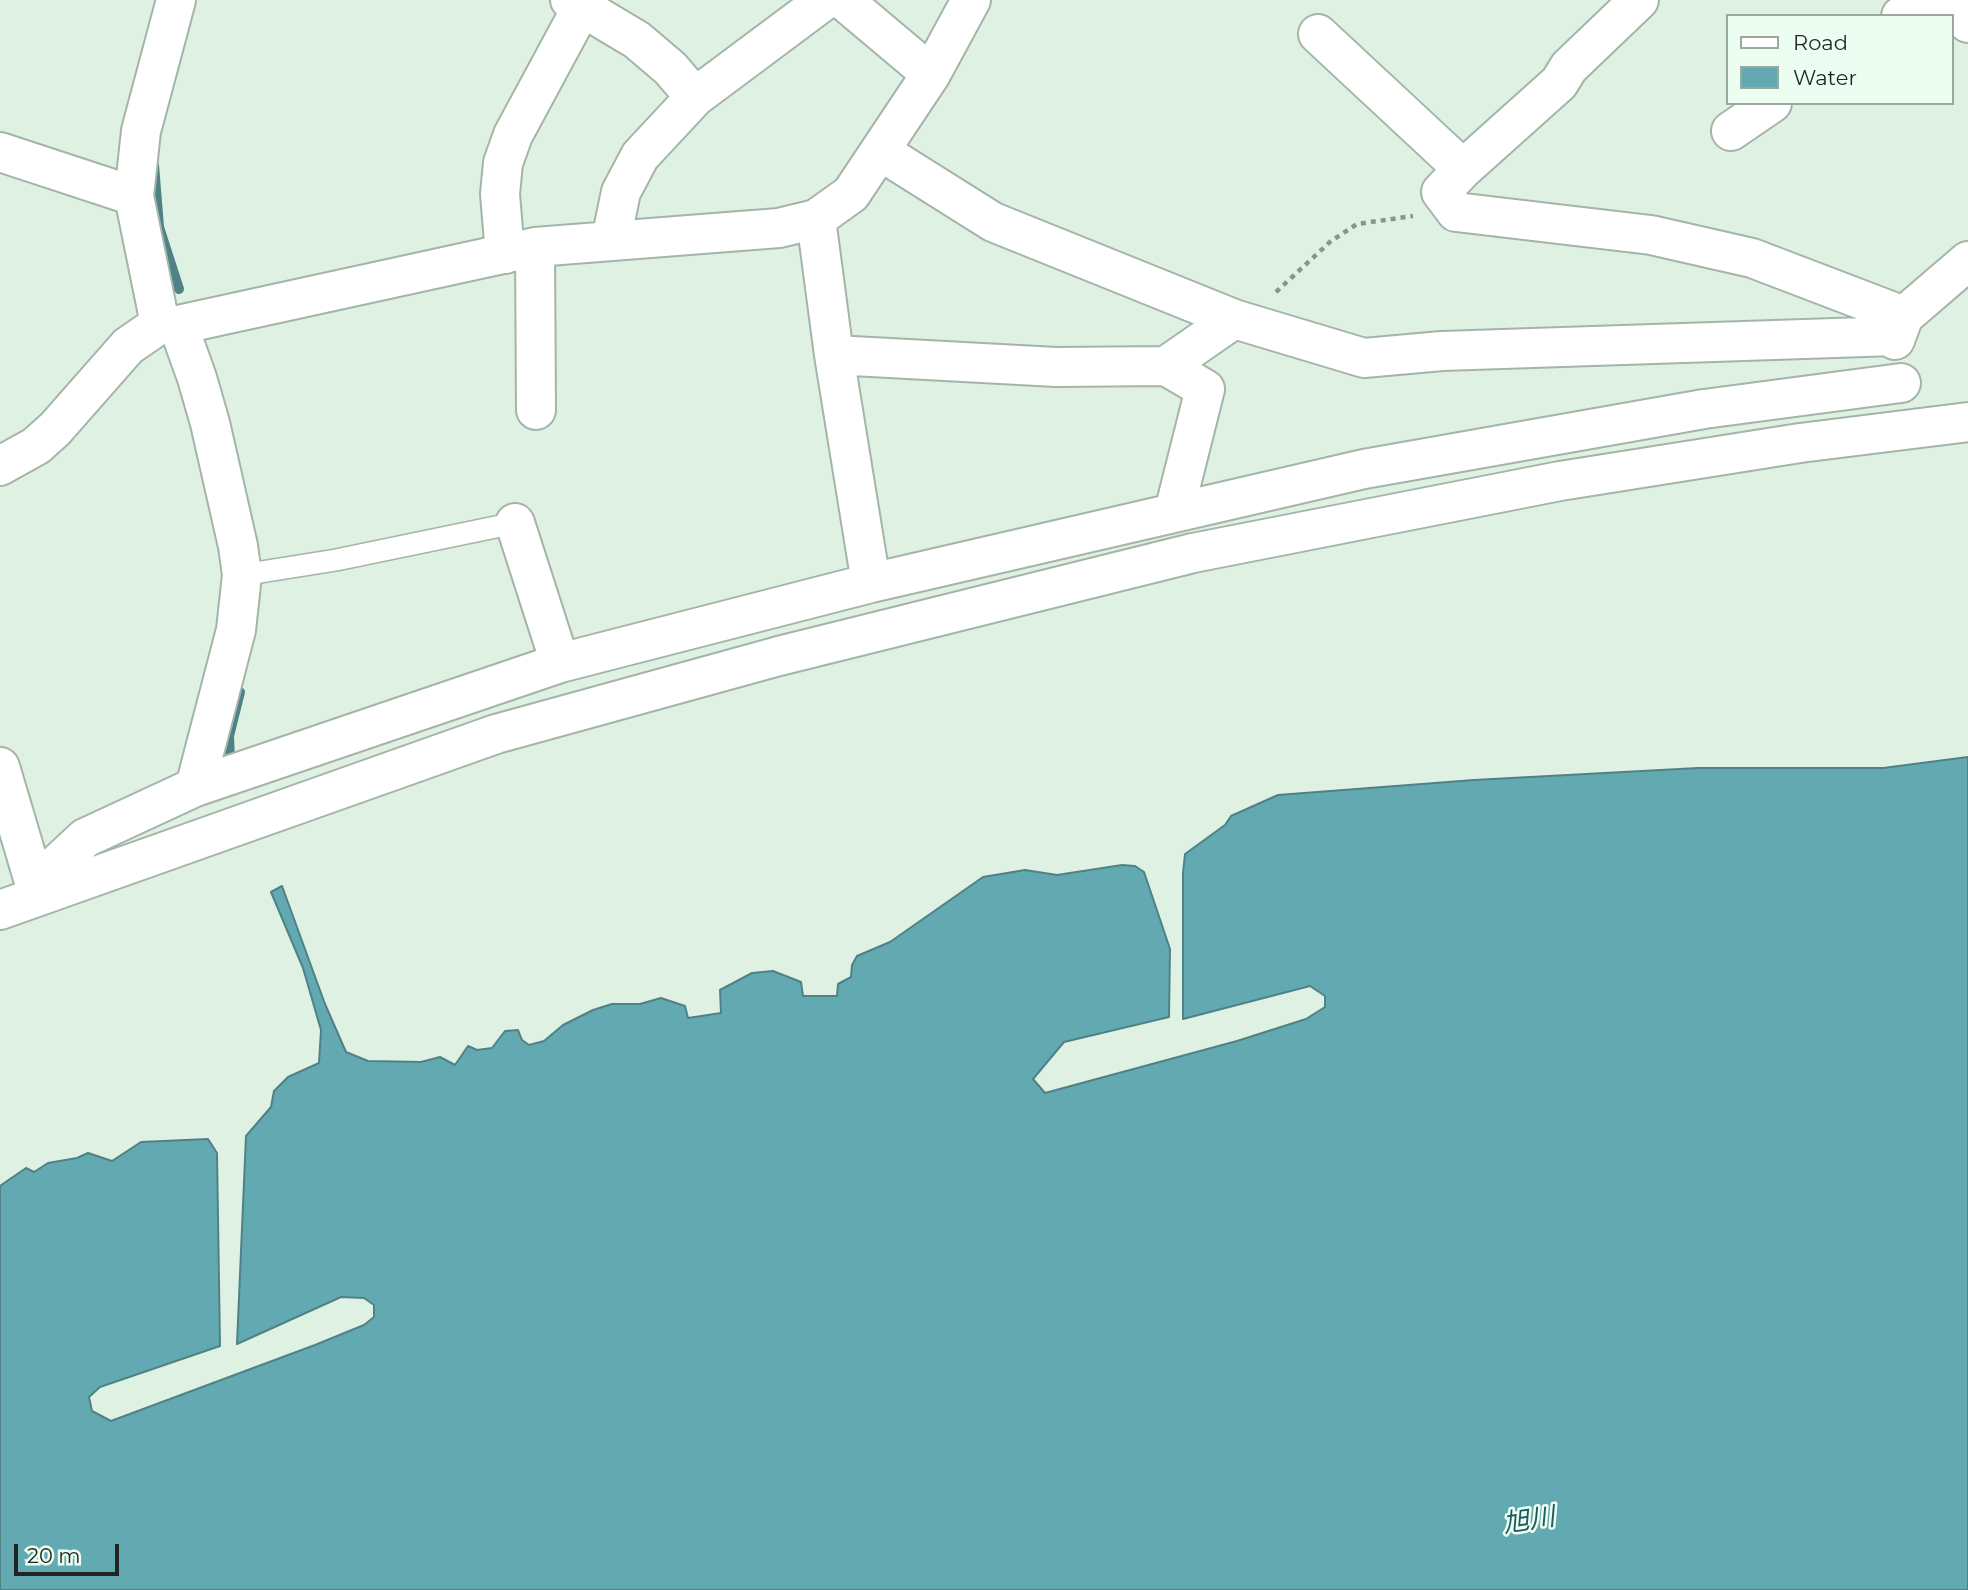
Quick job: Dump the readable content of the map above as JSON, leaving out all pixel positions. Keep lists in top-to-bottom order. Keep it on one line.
{"water":["旭川"],"legend":["Road","Water"],"scale_bar":"20 m"}
